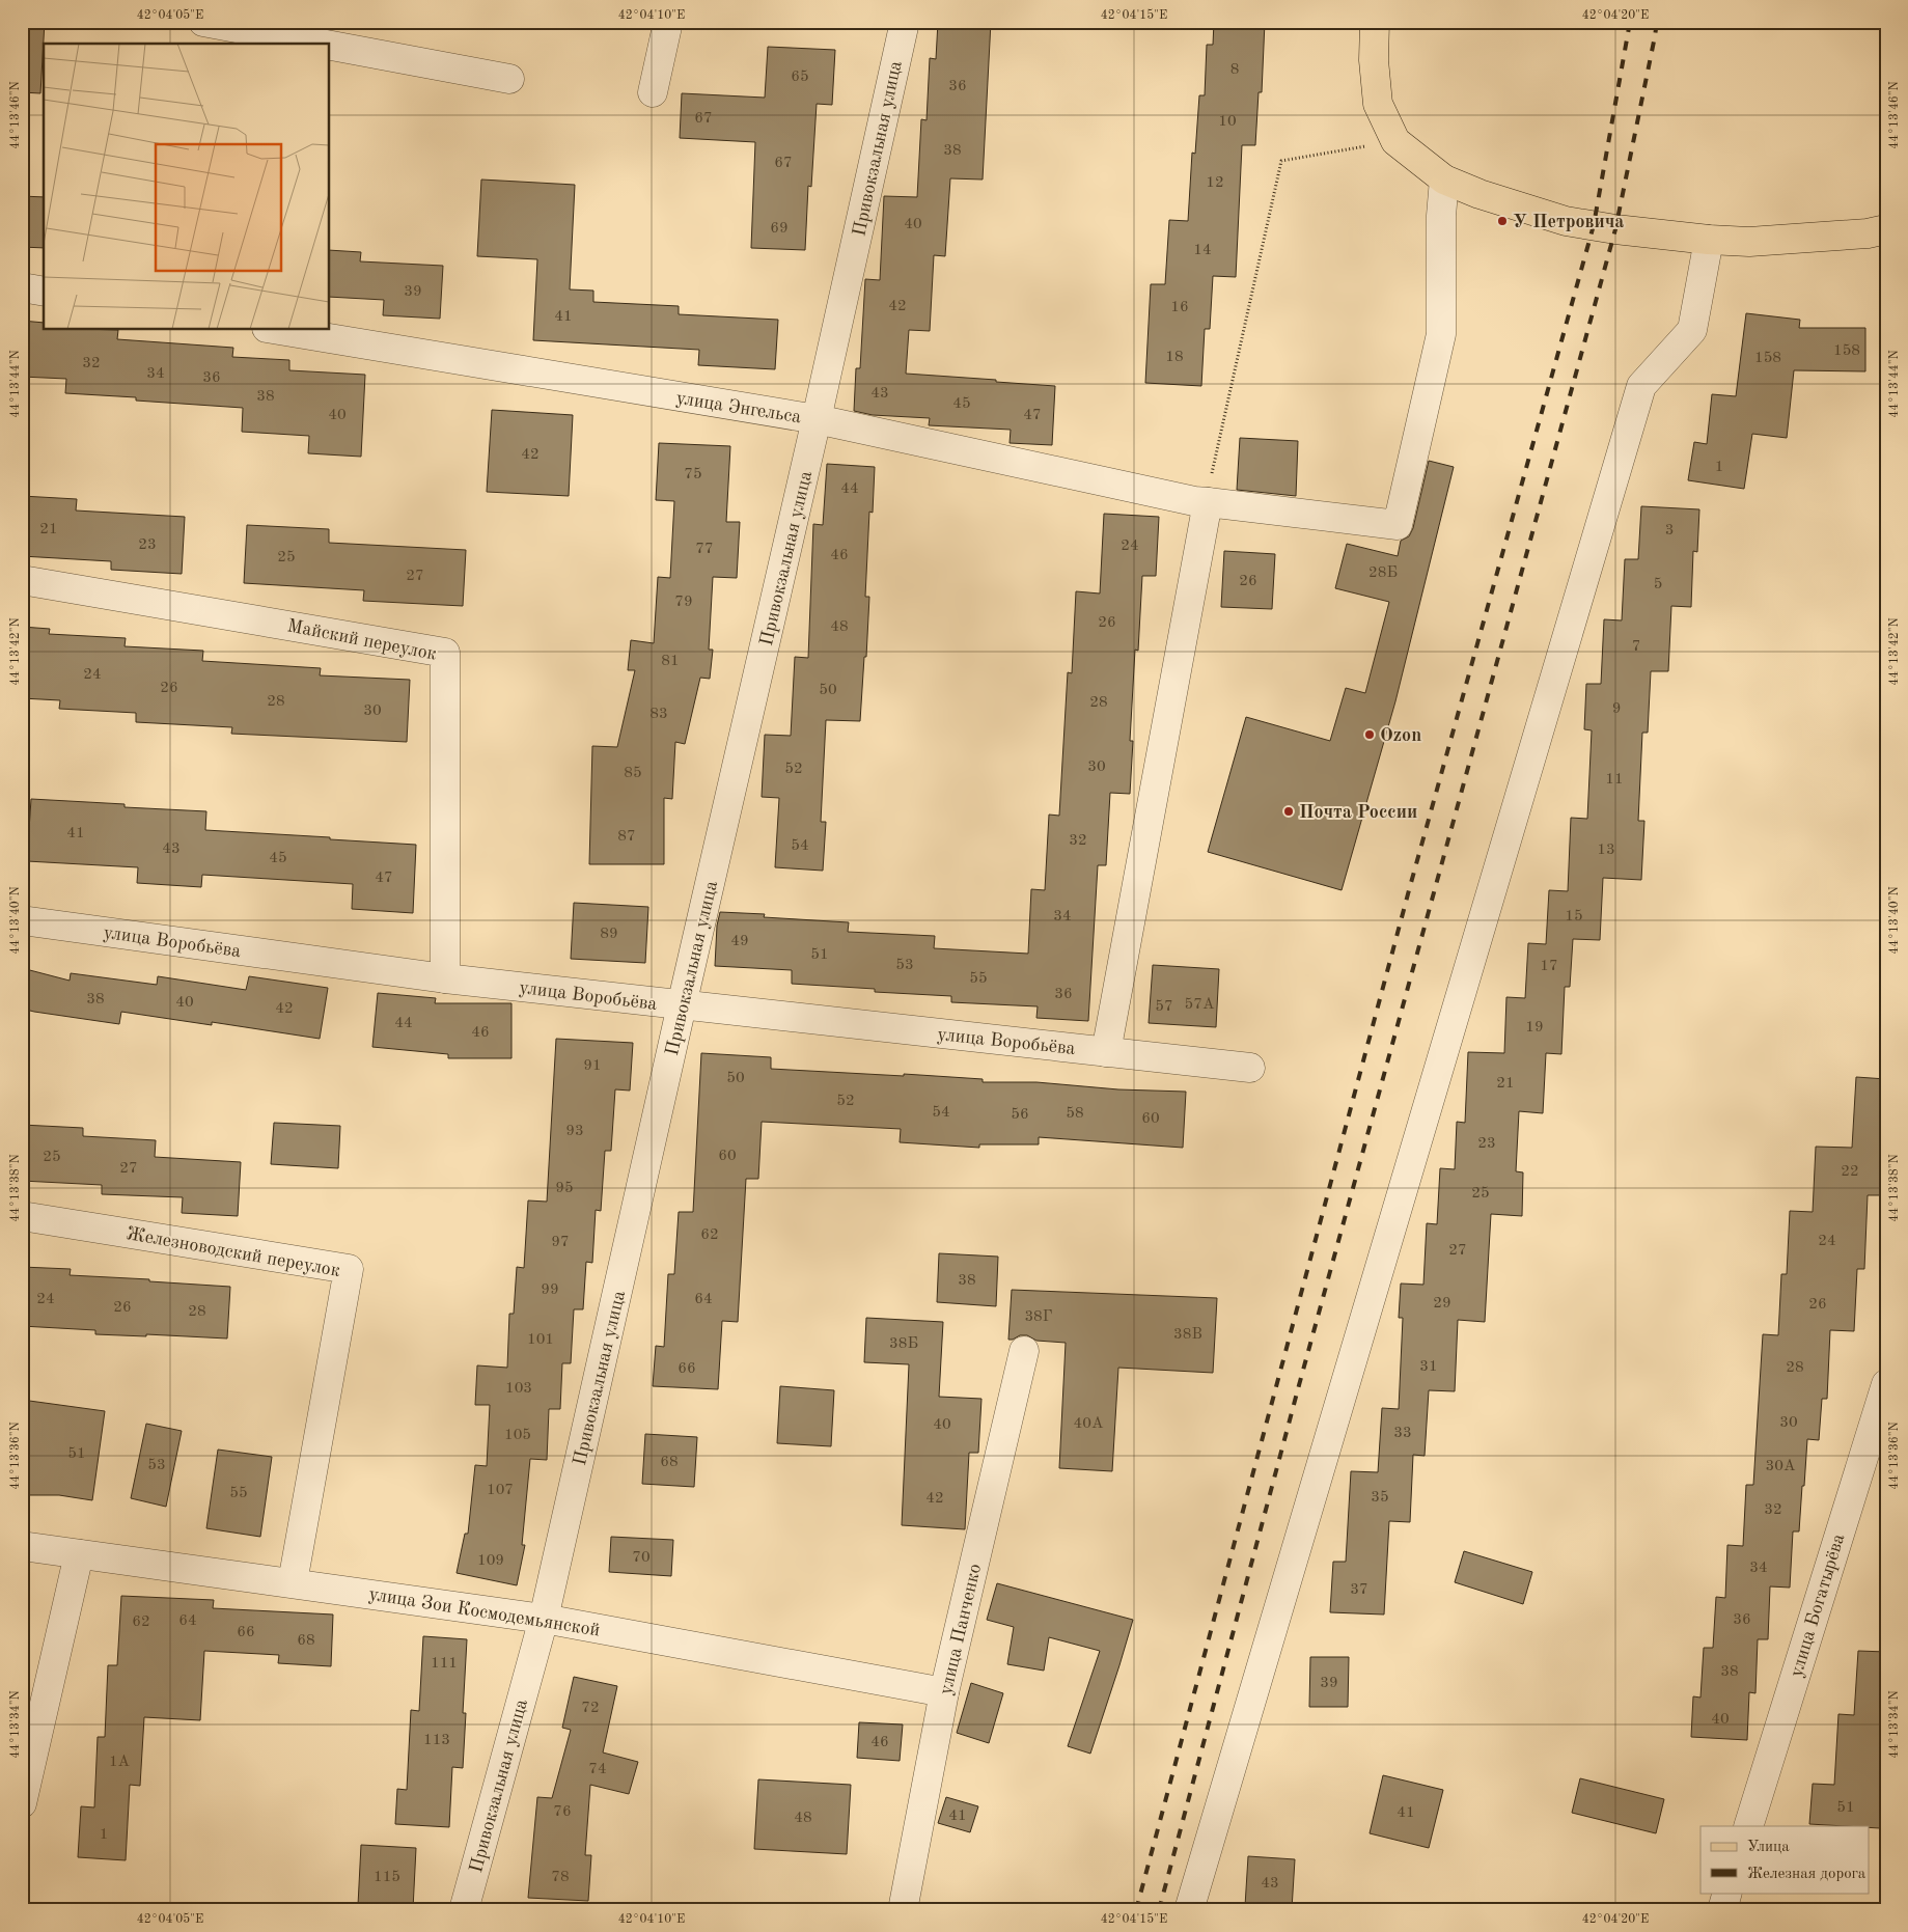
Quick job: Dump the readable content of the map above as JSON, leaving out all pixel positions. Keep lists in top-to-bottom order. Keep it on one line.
{"streets":{"street":["Привокзальная улица","улица Энгельса","Майский переулок","улица Воробьёва","Железноводский переулок","улица Богатырёва","улица Зои Космодемьянской","улица Панченко"]},"crossings":[["Привокзальная улица","улица Энгельса"],["Привокзальная улица","улица Воробьёва"],["Привокзальная улица","улица Зои Космодемьянской"],["Майский переулок","улица Воробьёва"],["Железноводский переулок","улица Зои Космодемьянской"],["улица Зои Космодемьянской","улица Панченко"]],"places":["У Петровича","Ozon","Почта России"],"house_numbers":["8","65","36","67","10","38","67","12","40","69","14","39","42","16","41","158","18","158","32","34","36","43","38","45","40","47","42","1","75","44","21","3","23","24","77","46","25","28Б","27","26","5","79","26","48","7","81","24","26","50","28","28","9","30","83","30","52","85","11","41","87","32","54","43","13","45","47","34","15","89","49","51","53","17","55","36","38","40","57А","57","42","44","19","46","91","50","21","52","54","58","56","60","93","23","60","25","27","22","95","25","62","24","97","27","38","99","24","64","29","26","26","28","38Г","38В","101","38Б","31","28","66","103","30","40А","40","33","105","51","68","53","30А","107","55","35","42","32","70","109","34","37","36","64","62","66","68","111","38","39","72","40","113","46","1А","74","51","76","41","41","48","1","115","78","43"],"legend":["Улица","Железная дорога"],"coordinates":["42°04'05\"E","42°04'10\"E","42°04'15\"E","42°04'20\"E","44°13'46\"N","44°13'44\"N","44°13'42\"N","44°13'40\"N","44°13'38\"N","44°13'36\"N","44°13'34\"N"]}
